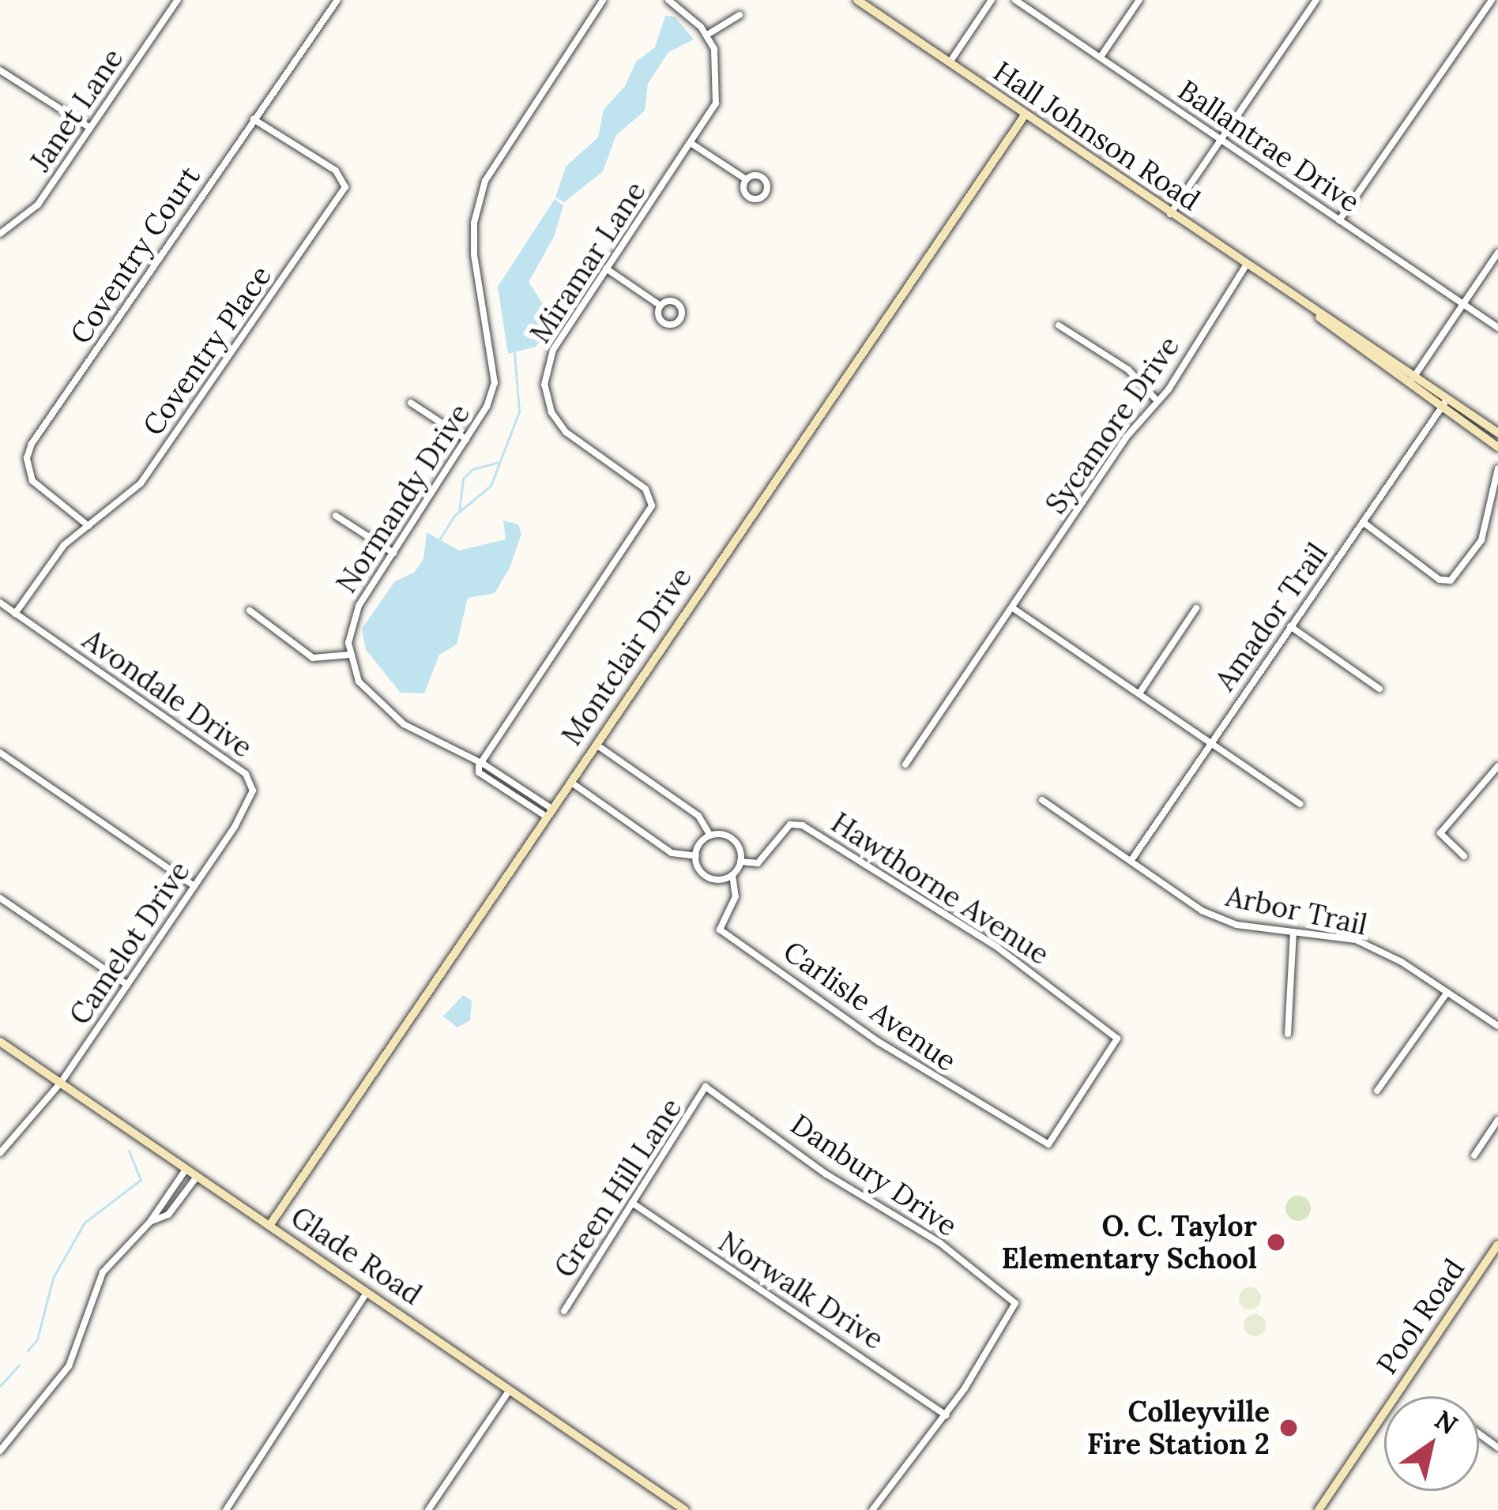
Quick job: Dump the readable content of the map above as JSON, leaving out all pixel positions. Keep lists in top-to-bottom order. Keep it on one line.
{"streets":{"main road":["Hall Johnson Road","Montclair Drive","Glade Road","Pool Road"],"street":["Janet Lane","Ballantrae Drive","Coventry Court","Miramar Lane","Coventry Place","Sycamore Drive","Normandy Drive","Amador Trail","Avondale Drive","Hawthorne Avenue","Arbor Trail","Camelot Drive","Carlisle Avenue","Danbury Drive","Green Hill Lane","Norwalk Drive"]},"crossings":[["Hall Johnson Road","Sycamore Drive"],["Hall Johnson Road","Amador Trail"],["Hall Johnson Road","Montclair Drive"],["Coventry Court","Coventry Place"],["Coventry Place","Avondale Drive"],["Amador Trail","Arbor Trail"],["Montclair Drive","Glade Road"],["Avondale Drive","Camelot Drive"],["Hawthorne Avenue","Carlisle Avenue"],["Camelot Drive","Glade Road"],["Danbury Drive","Green Hill Lane"],["Danbury Drive","Norwalk Drive"],["Green Hill Lane","Norwalk Drive"]],"places":["O. C. Taylor Elementary School","Colleyville Fire Station 2"],"north":"top right"}
